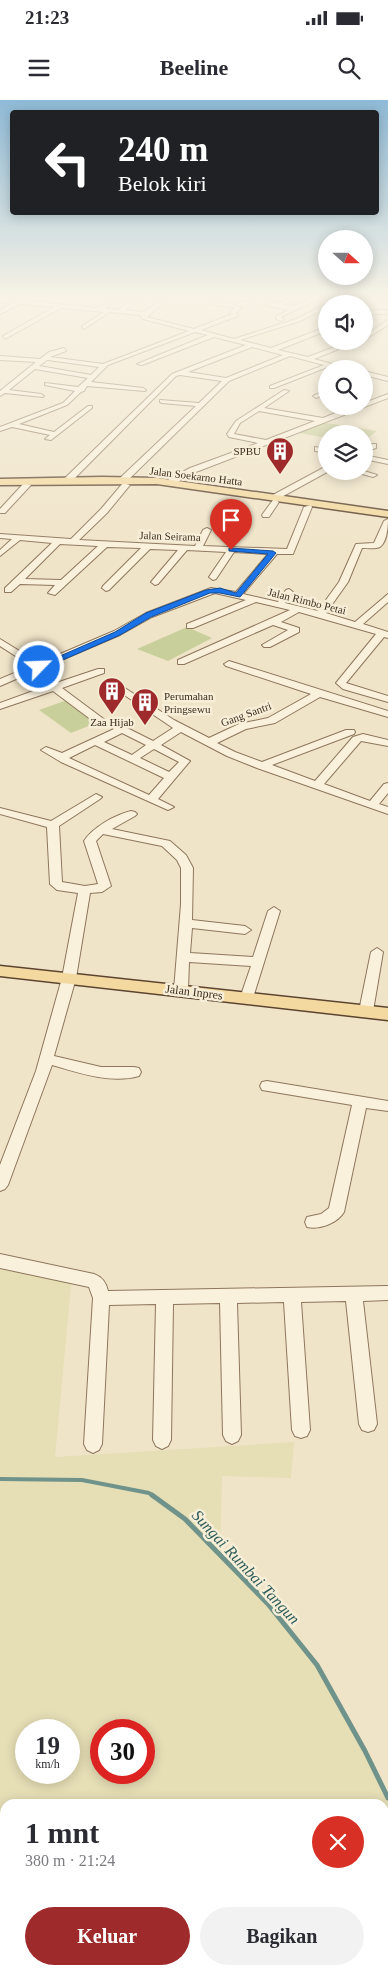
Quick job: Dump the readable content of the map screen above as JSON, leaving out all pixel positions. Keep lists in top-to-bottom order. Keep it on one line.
{"streets":{"main road":["Jalan Soekarno Hatta","Jalan Inpres"],"street":["Jalan Seirama","Jalan Rimbo Petai","Gang Santri"]},"crossings":[["Jalan Soekarno Hatta","Jalan Seirama"]],"water":["Sungai Rumbai Tangun"],"places":{"building":["SPBU","Zaa Hijab","Perumahan Pringsewu"]},"north":"right","page":{"status":"21:23","header":"Beeline","turn":["240 m","Belok kiri"],"speed":"19 km/h","limit":"30","heading":["1 mnt","380 m · 21:24"],"buttons":["Keluar","Bagikan"]}}
